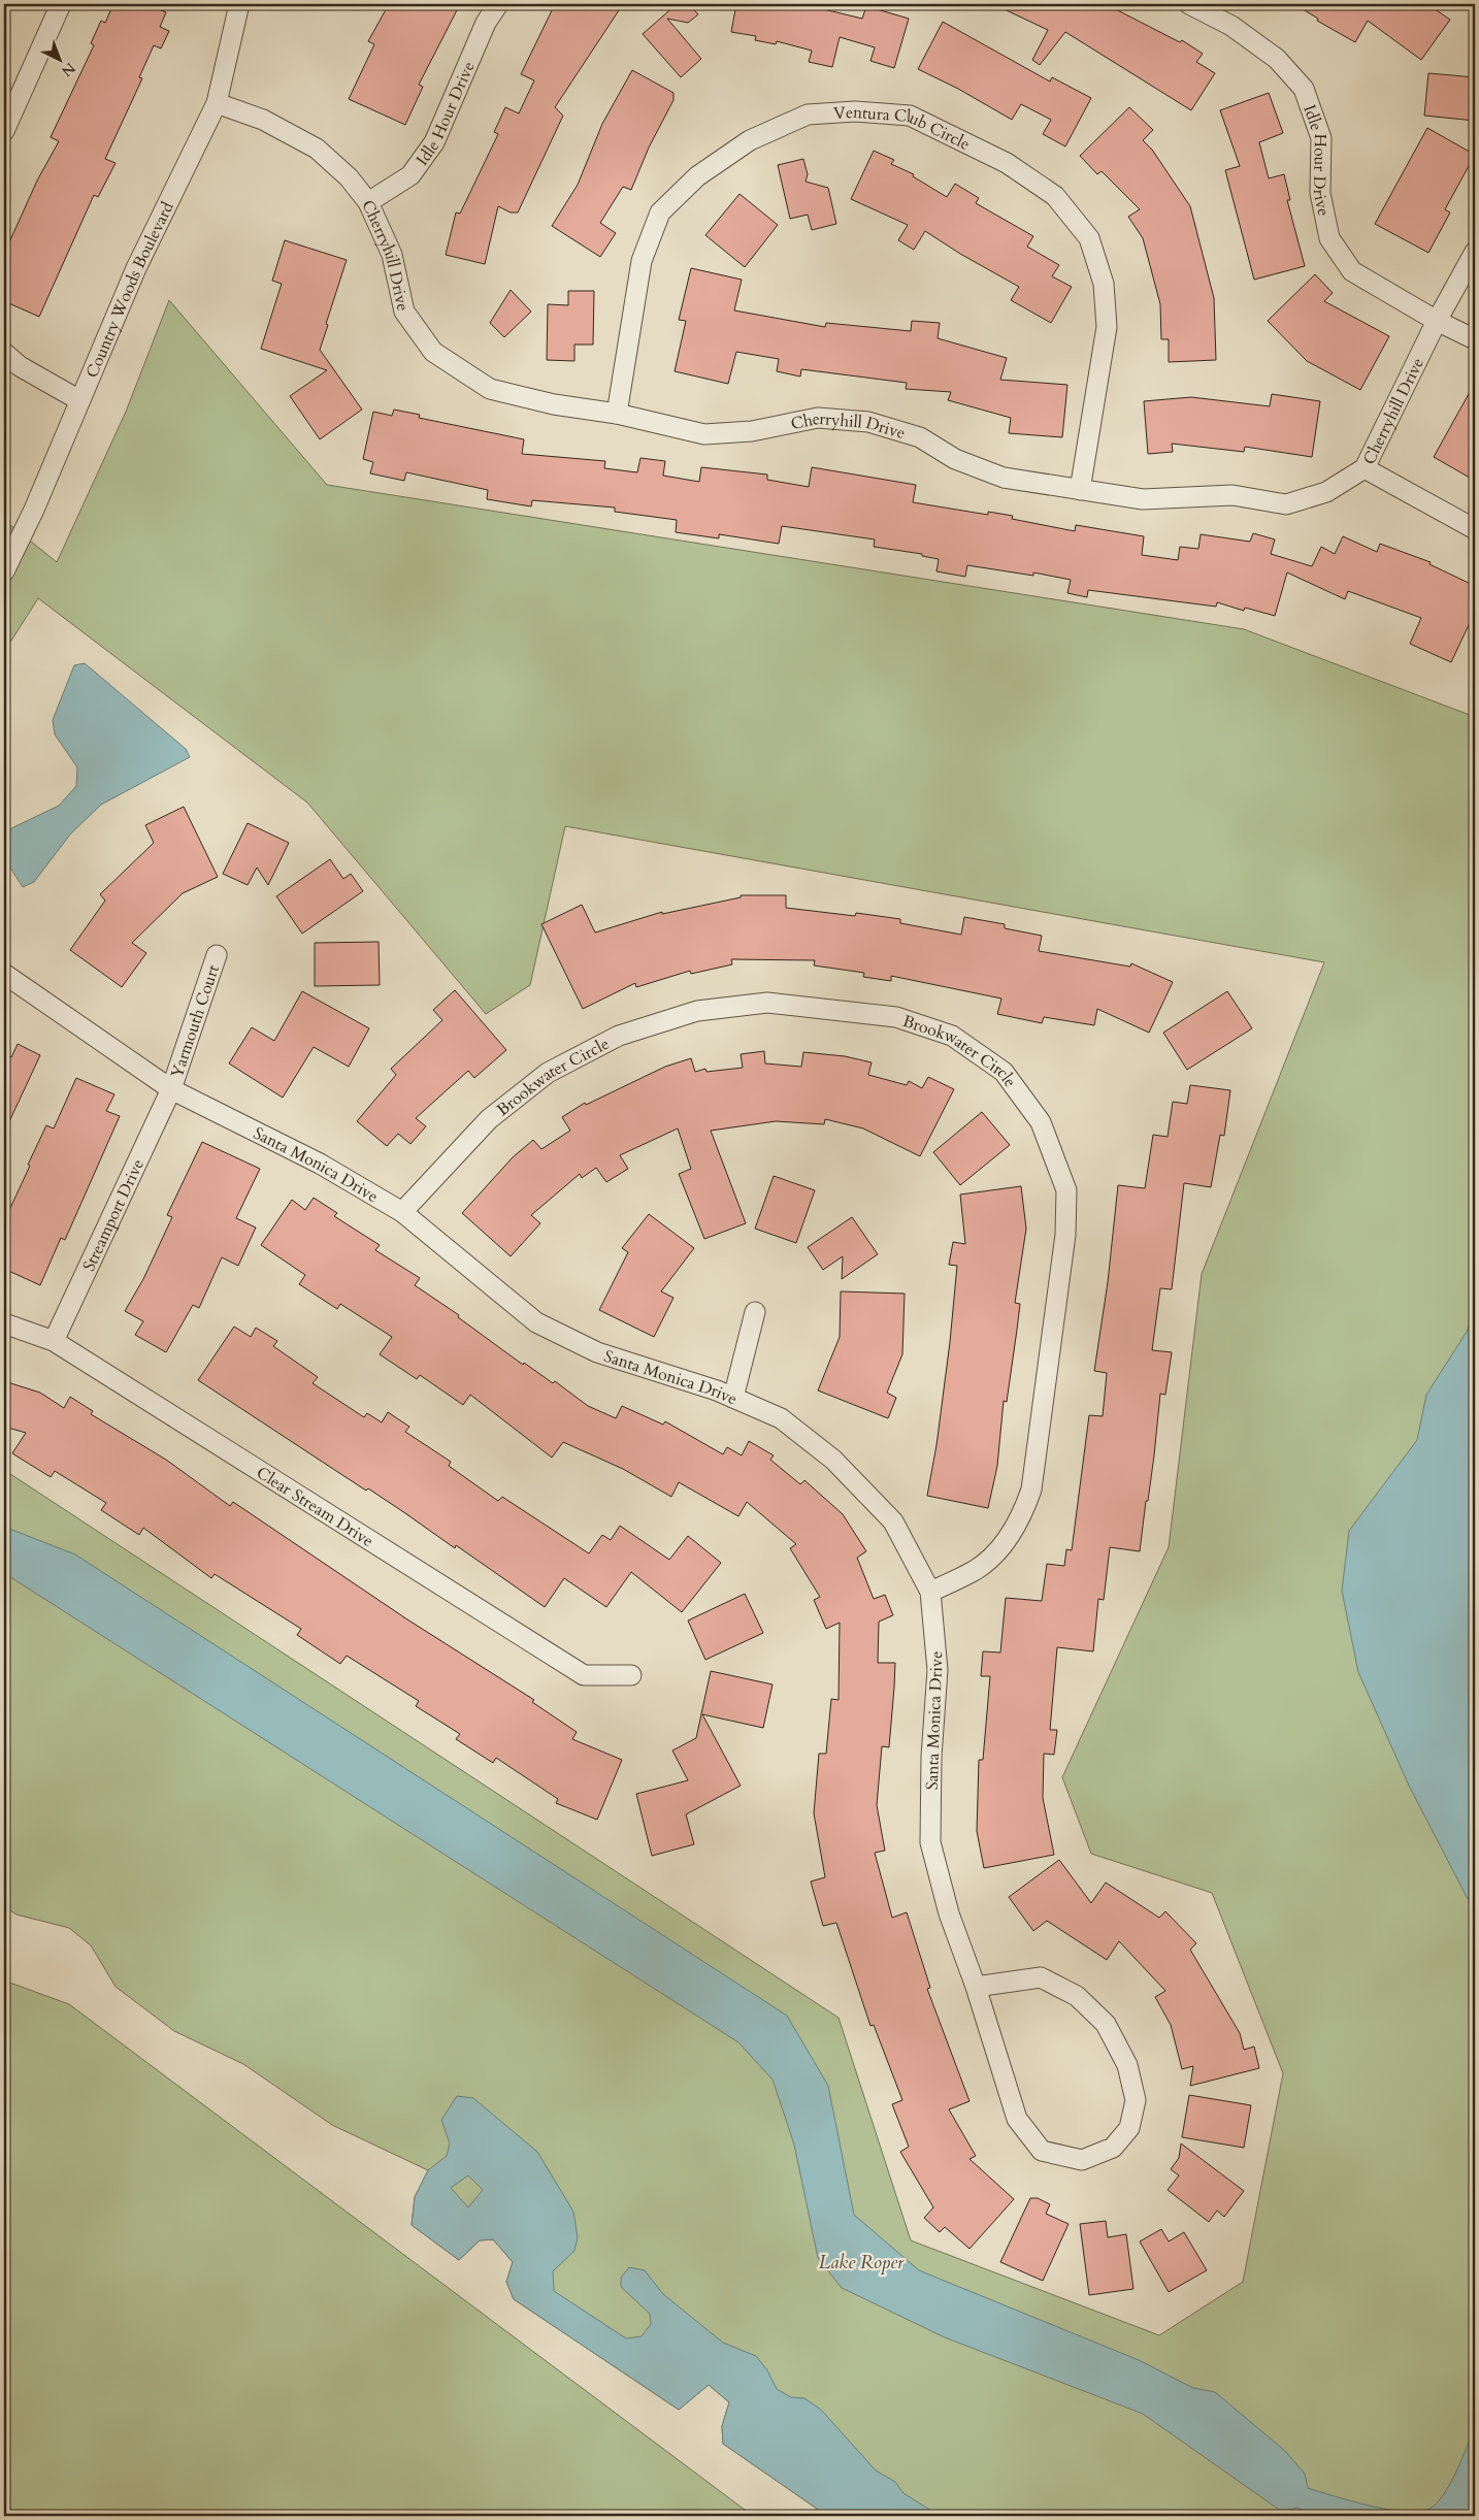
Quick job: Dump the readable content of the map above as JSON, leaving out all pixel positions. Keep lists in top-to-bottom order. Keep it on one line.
{"streets":{"street":["Idle Hour Drive","Ventura Club Circle","Cherryhill Drive","Country Woods Boulevard","Yarmouth Court","Brookwater Circle","Santa Monica Drive","Streamport Drive","Clear Stream Drive"]},"crossings":[["Idle Hour Drive","Cherryhill Drive"],["Ventura Club Circle","Cherryhill Drive"],["Cherryhill Drive","Country Woods Boulevard"],["Yarmouth Court","Santa Monica Drive"],["Yarmouth Court","Streamport Drive"],["Brookwater Circle","Santa Monica Drive"],["Santa Monica Drive","Streamport Drive"],["Streamport Drive","Clear Stream Drive"]],"water":["Lake Roper"],"north":"bottom right"}
